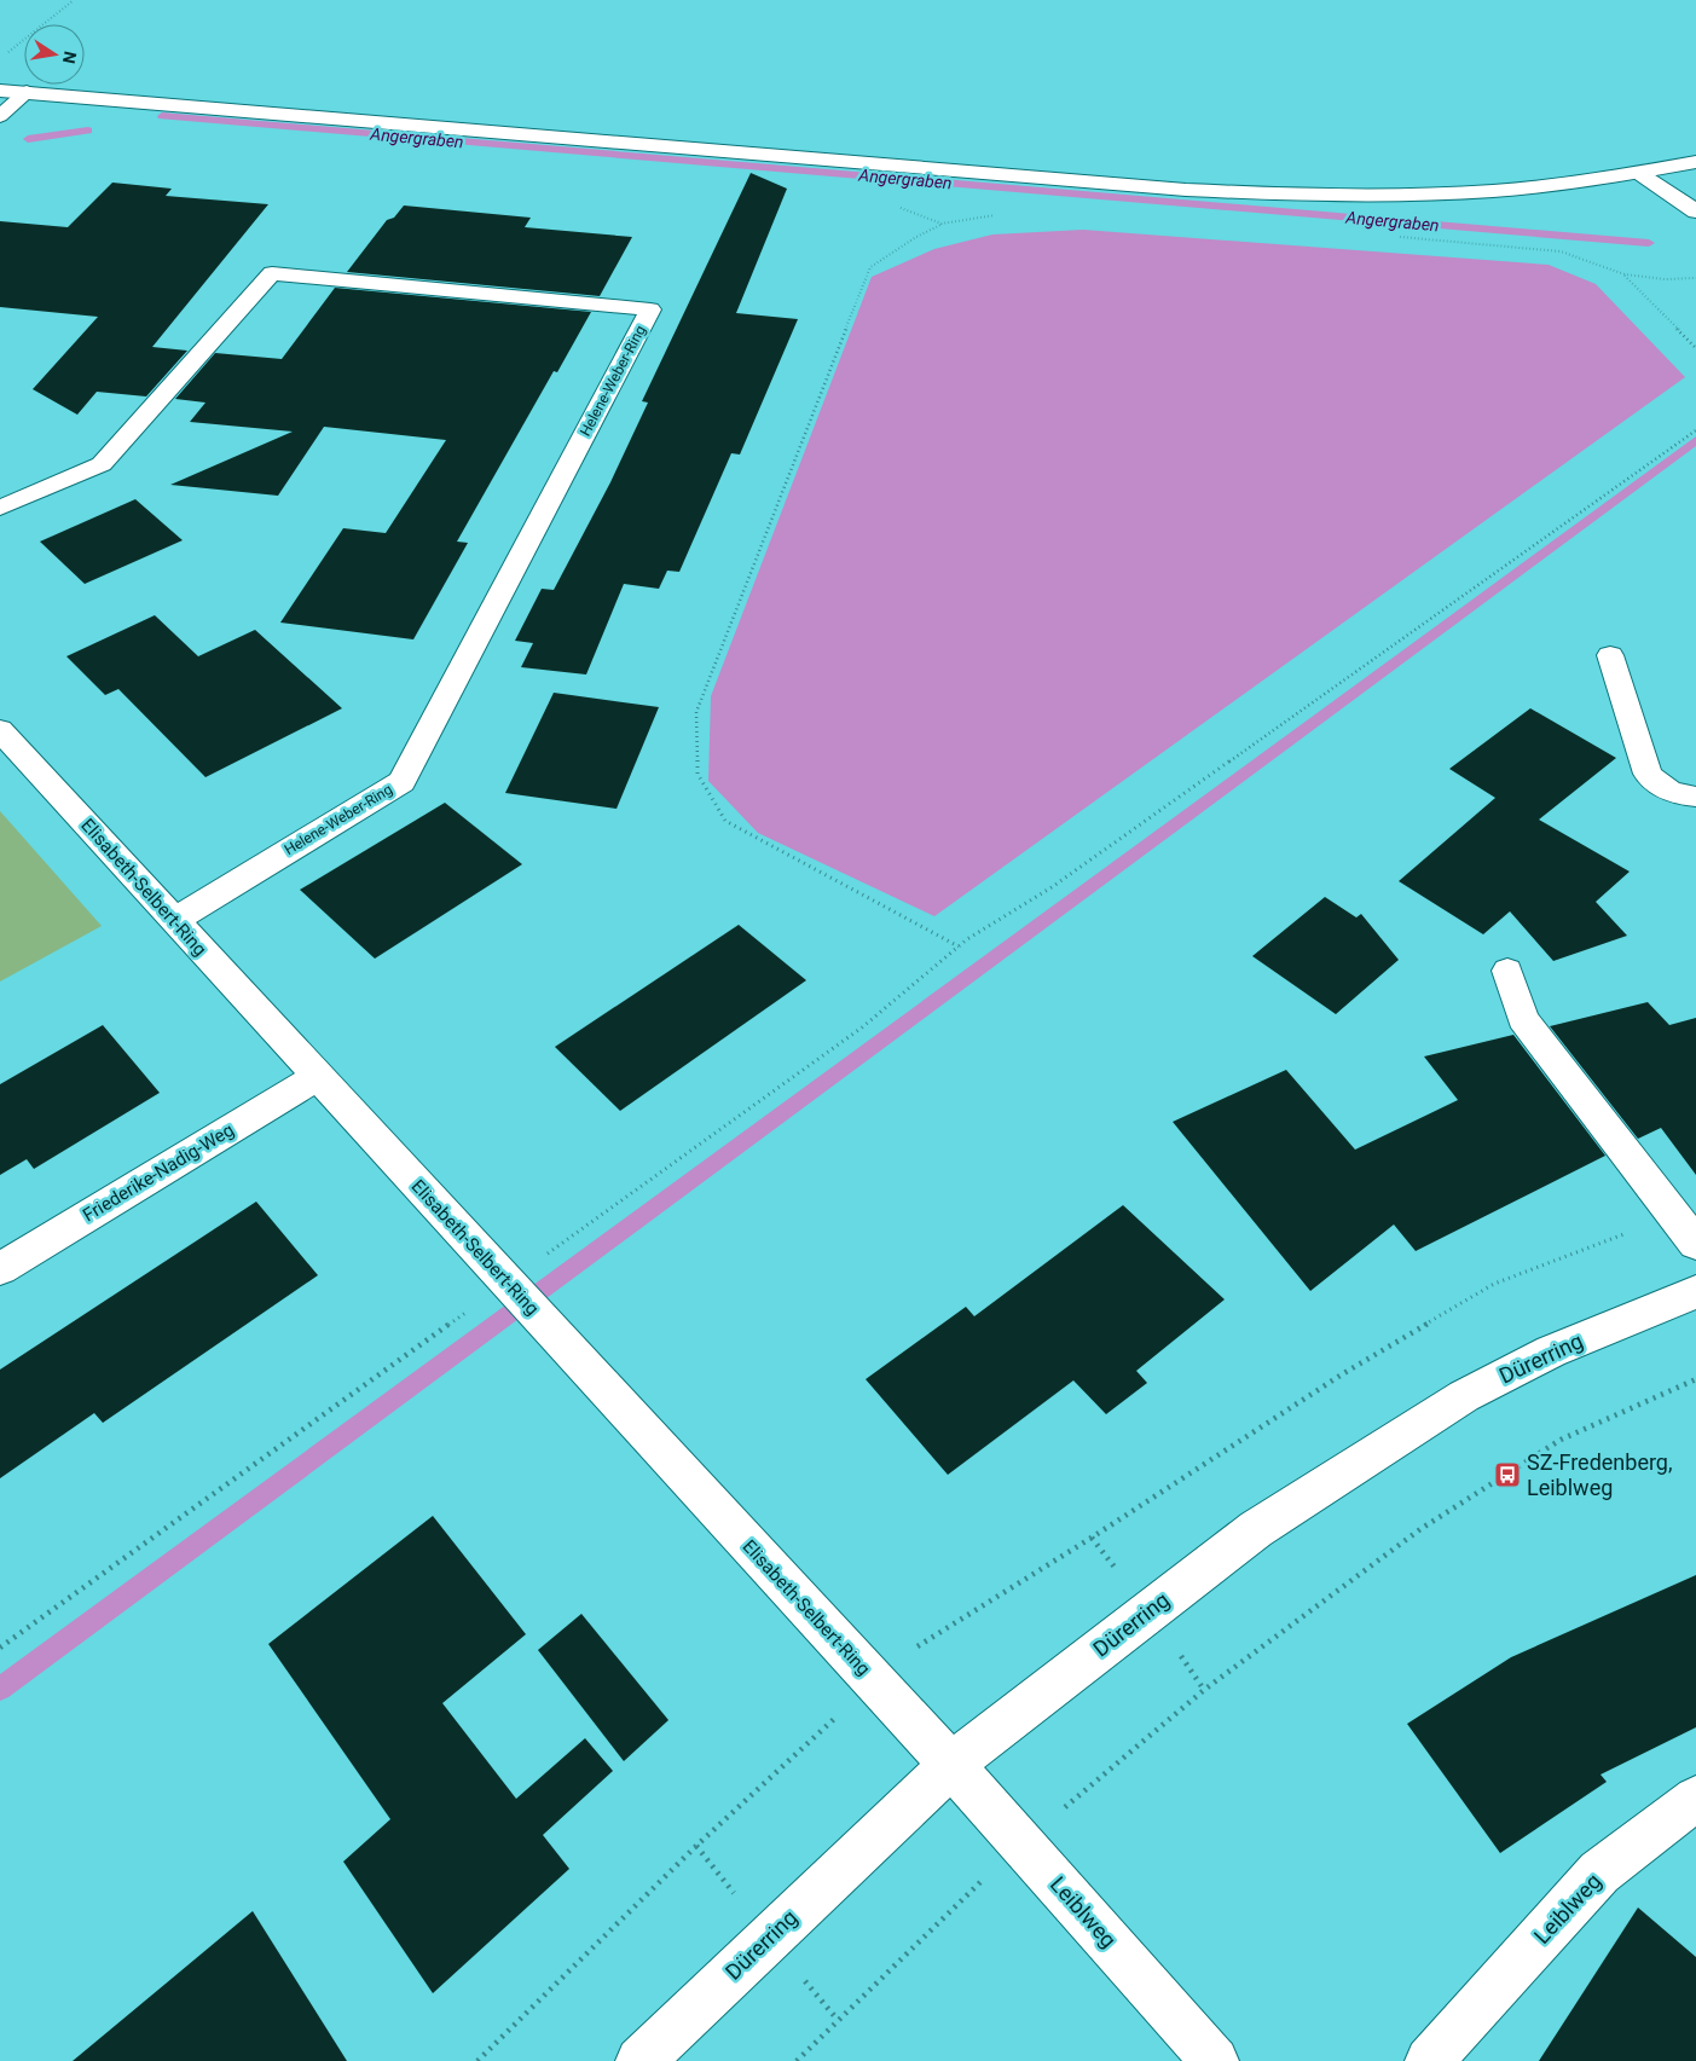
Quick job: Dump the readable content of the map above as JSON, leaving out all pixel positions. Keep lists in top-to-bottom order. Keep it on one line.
{"streets":{"street":["Helene-Weber-Ring","Elisabeth-Selbert-Ring","Friederike-Nadig-Weg","Dürerring","Leiblweg"]},"crossings":[["Helene-Weber-Ring","Elisabeth-Selbert-Ring"],["Elisabeth-Selbert-Ring","Friederike-Nadig-Weg"],["Elisabeth-Selbert-Ring","Dürerring"],["Elisabeth-Selbert-Ring","Leiblweg"],["Dürerring","Leiblweg"]],"water":["Angergraben"],"places":{"bus stop":["SZ-Fredenberg, Leiblweg"]},"north":"right"}
